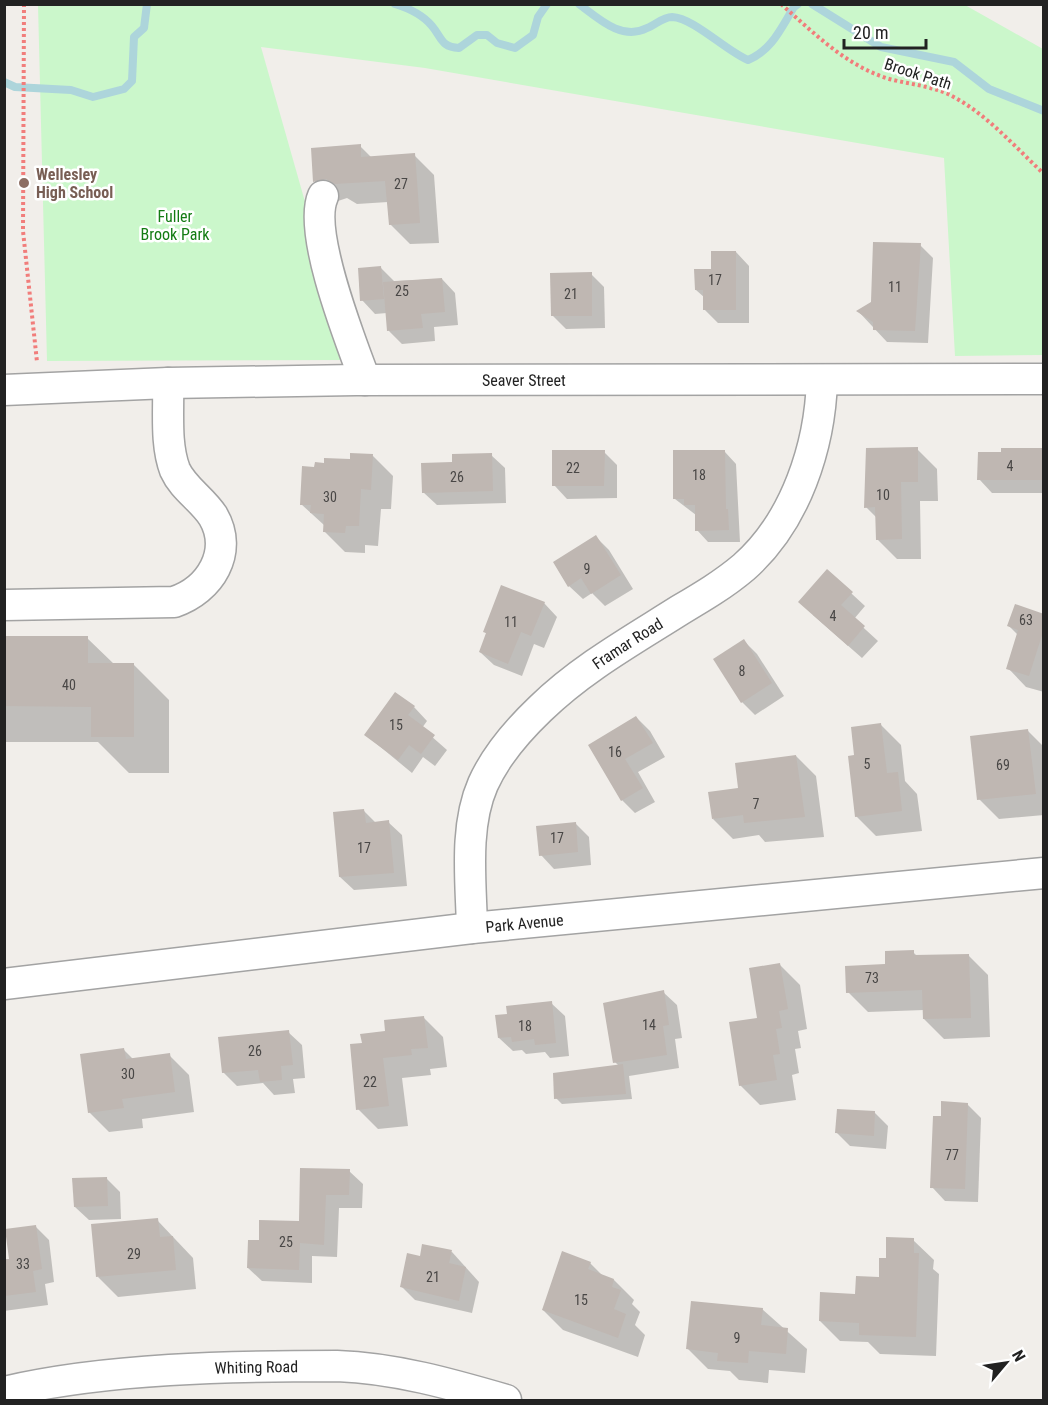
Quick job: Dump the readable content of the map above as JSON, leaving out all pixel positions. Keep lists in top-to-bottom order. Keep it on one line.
{"streets":{"street":["Seaver Street","Framar Road","Park Avenue","Whiting Road"],"path":["Brook Path"]},"crossings":[["Seaver Street","Framar Road"],["Framar Road","Park Avenue"]],"parks":["Fuller Brook Park"],"places":["Wellesley High School"],"house_numbers":["27","17","11","25","21","4","22","18","26","10","30","9","4","63","11","8","40","15","16","5","69","7","17","17","73","14","18","26","30","22","77","25","29","33","21","15","9"],"scale_bar":"20 m","north":"top right"}
